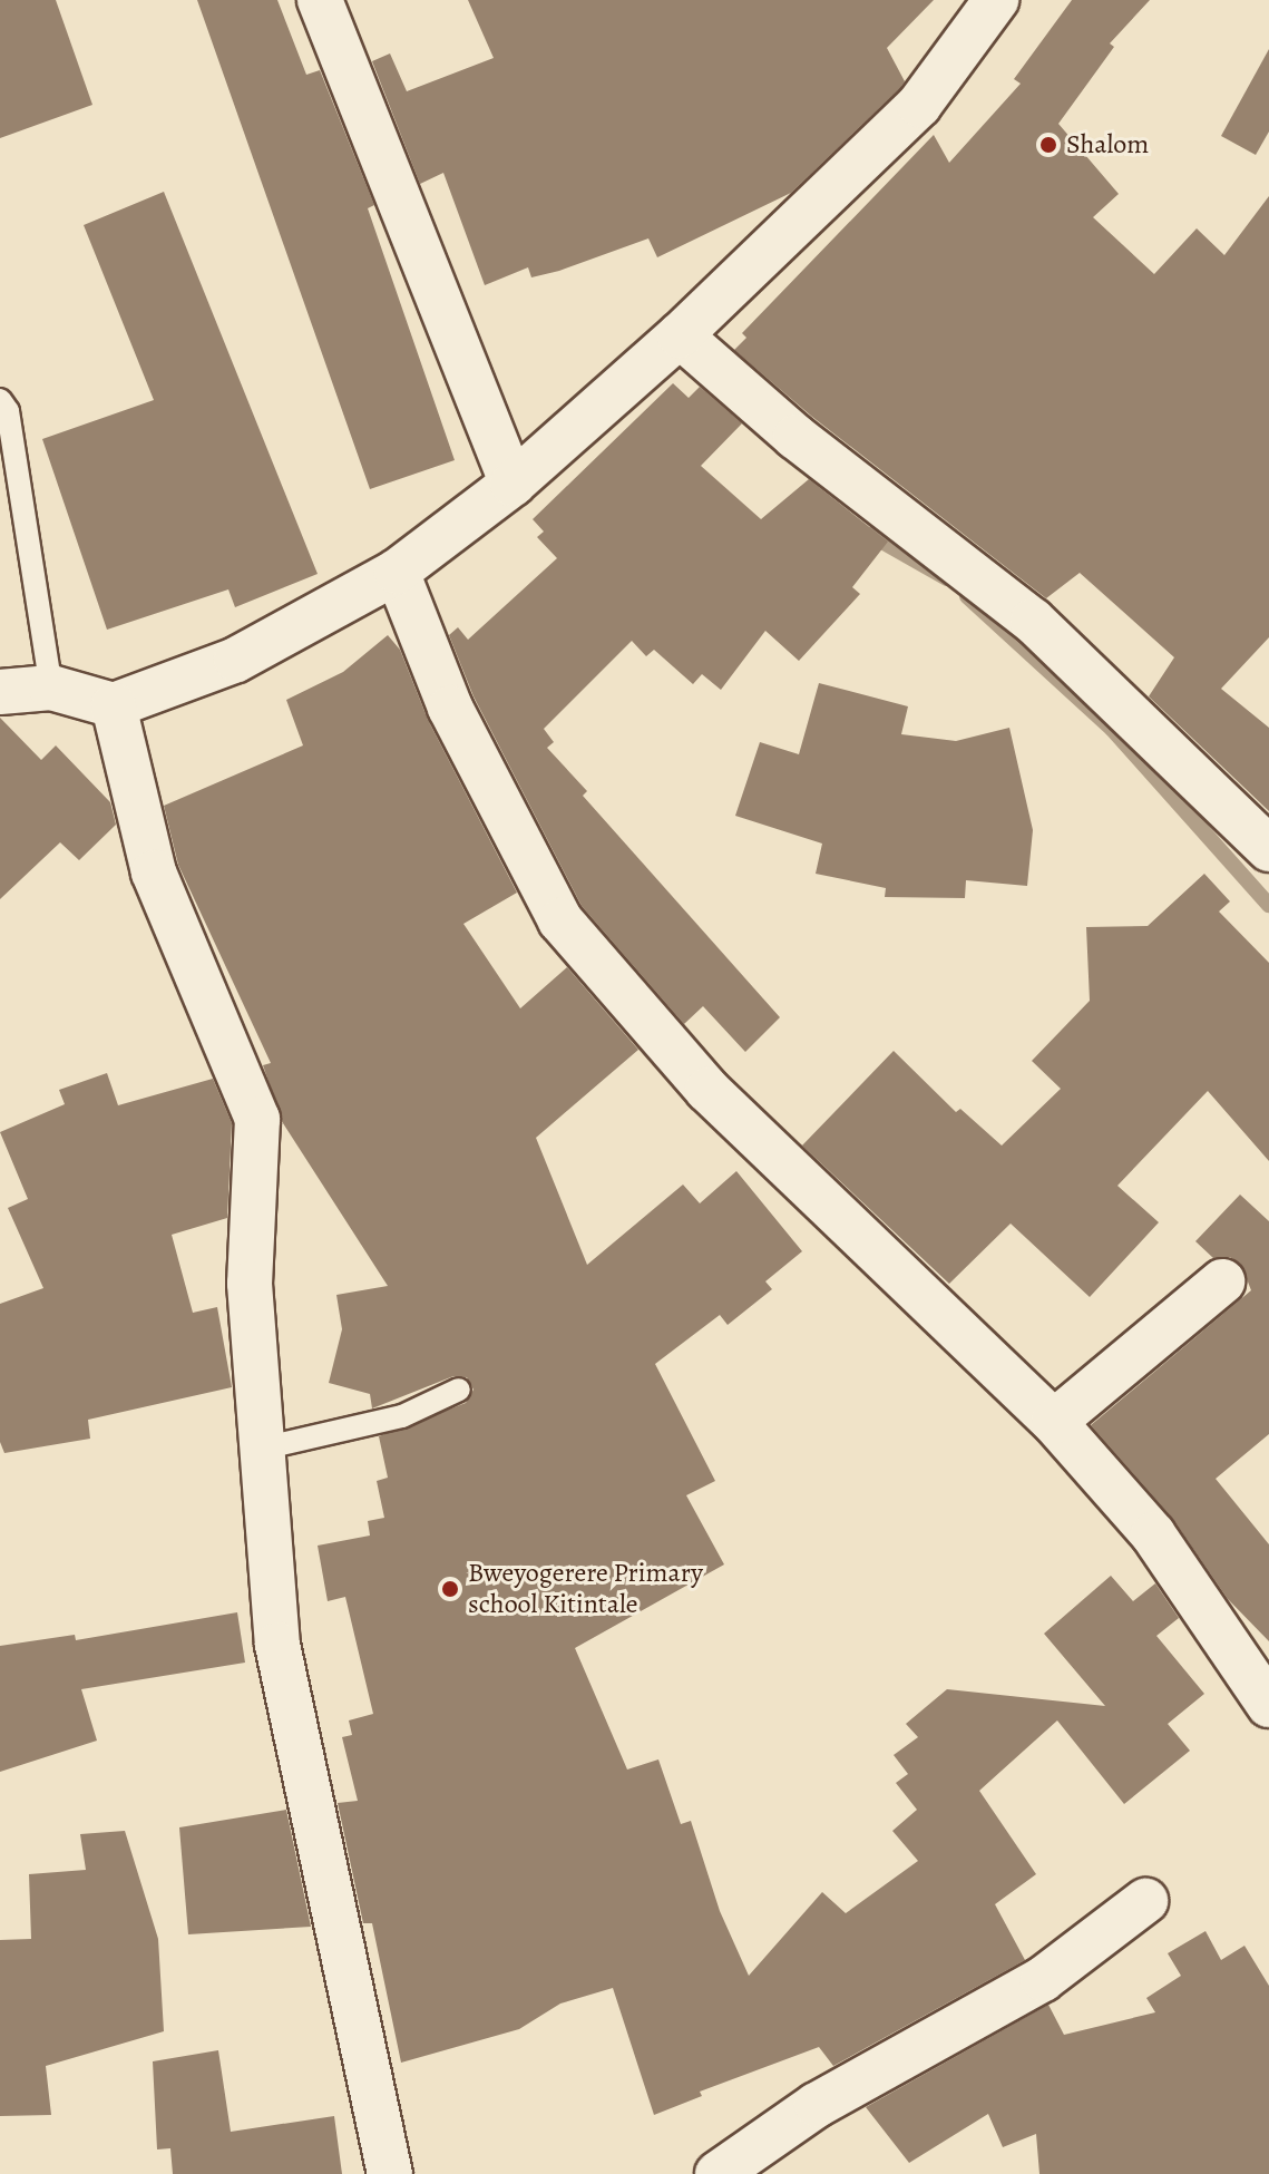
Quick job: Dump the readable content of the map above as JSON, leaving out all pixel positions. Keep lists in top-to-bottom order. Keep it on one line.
{"places":["Shalom","Bweyogerere Primary school Kitintale"]}
